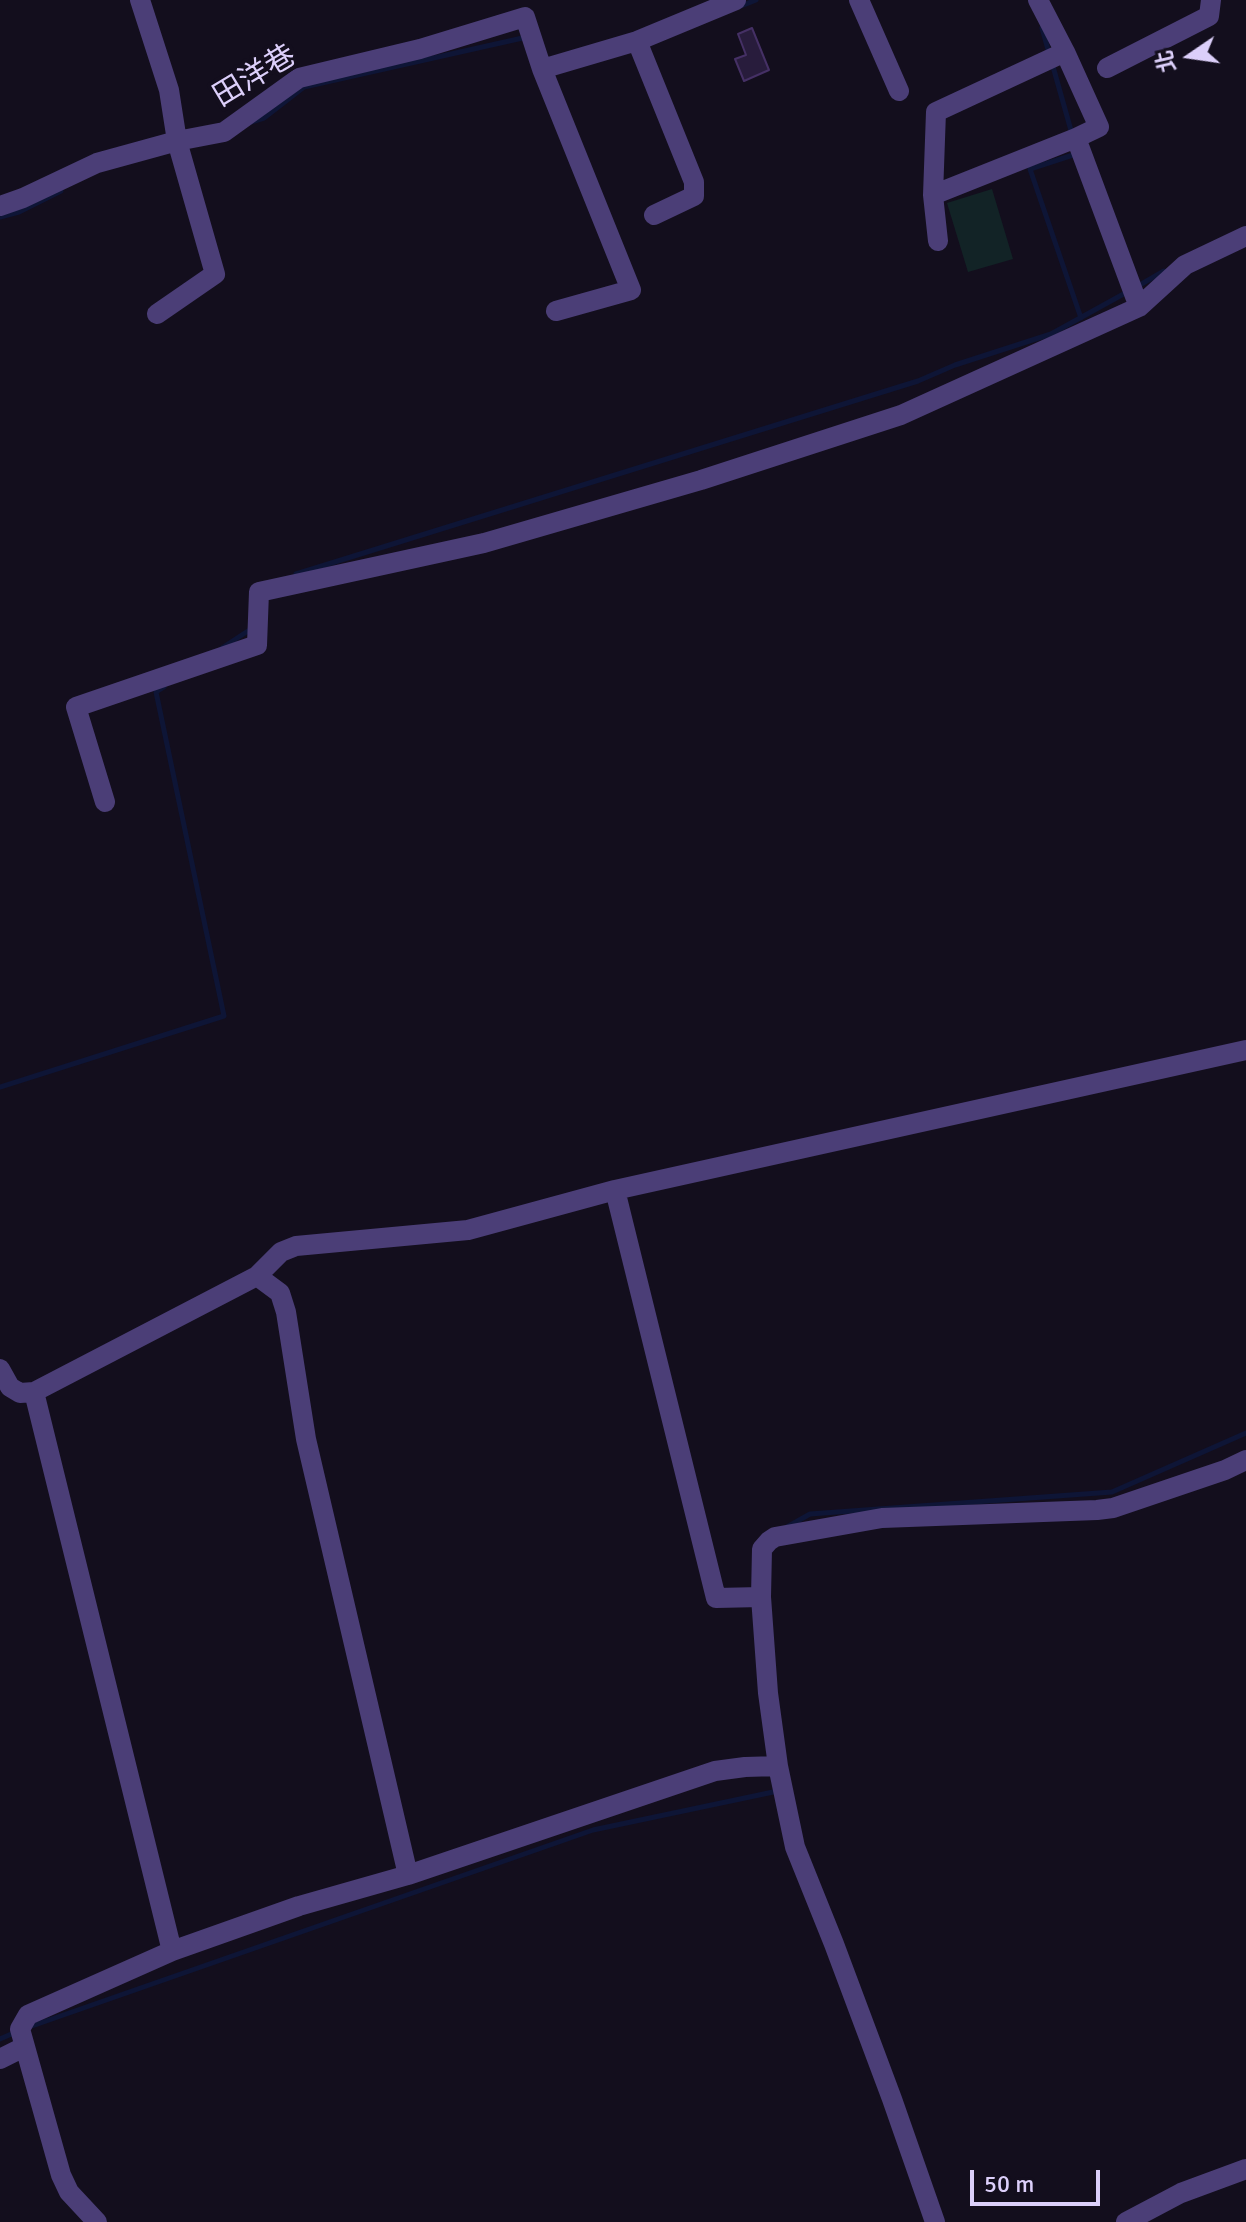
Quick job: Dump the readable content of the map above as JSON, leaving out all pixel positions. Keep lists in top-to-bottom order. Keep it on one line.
{"streets":{"street":["田洋巷"]},"scale_bar":"50 m","north":"left"}
